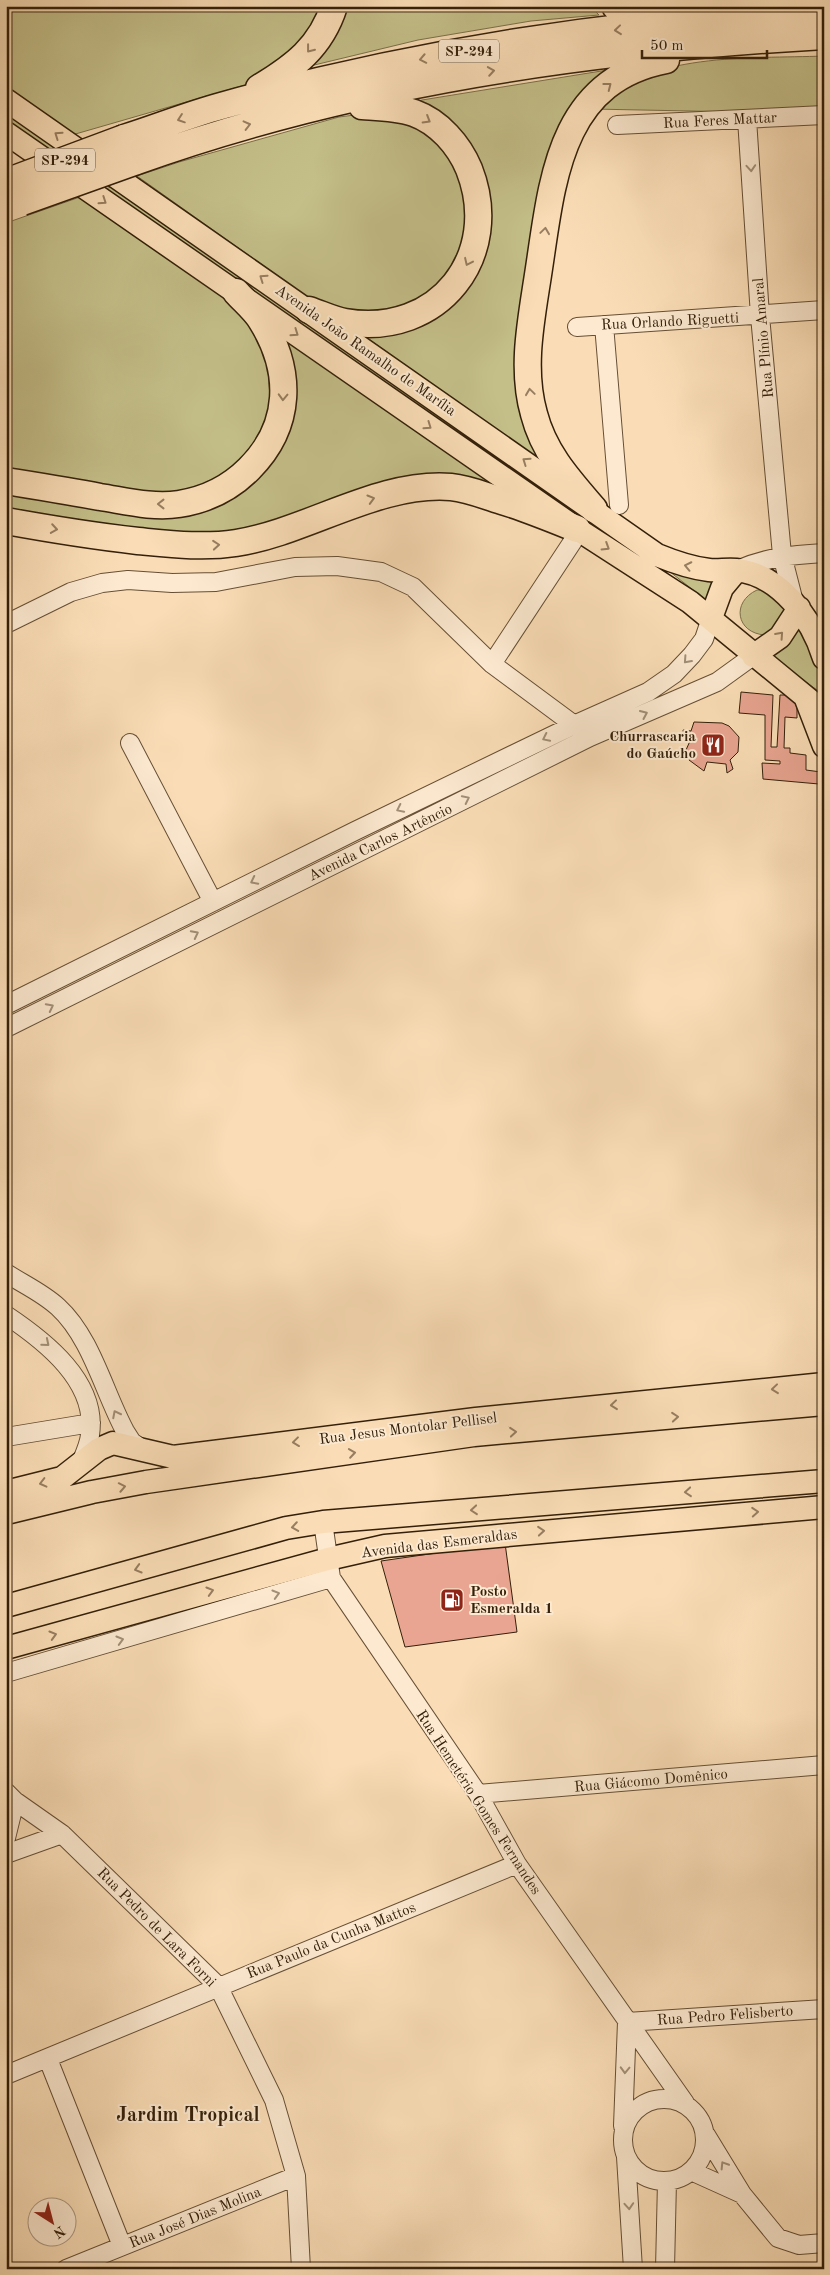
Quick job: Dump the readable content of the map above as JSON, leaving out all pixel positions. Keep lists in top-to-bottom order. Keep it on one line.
{"streets":{"highway":["SP-294"],"main road":["Avenida João Ramalho de Marília","Rua Jesus Montolar Pellisel","Avenida das Esmeraldas"],"street":["Rua Feres Mattar","Rua Orlando Riguetti","Rua Plínio Amaral","Avenida Carlos Artêncio","Rua Giácomo Domênico","Rua Hemetério Gomes Fernandes","Rua Pedro de Lara Forni","Rua Paulo da Cunha Mattos","Rua Pedro Felisberto","Rua José Dias Molina"]},"crossings":[["Rua Feres Mattar","Rua Plínio Amaral"],["Rua Orlando Riguetti","Rua Plínio Amaral"],["Rua Plínio Amaral","Avenida João Ramalho de Marília"],["Rua Plínio Amaral","Avenida Carlos Artêncio"],["Avenida João Ramalho de Marília","Avenida Carlos Artêncio"],["Avenida das Esmeraldas","Rua Hemetério Gomes Fernandes"],["Rua Giácomo Domênico","Rua Hemetério Gomes Fernandes"],["Rua Hemetério Gomes Fernandes","Rua Paulo da Cunha Mattos"],["Rua Hemetério Gomes Fernandes","Rua Pedro Felisberto"],["Rua Pedro de Lara Forni","Rua Paulo da Cunha Mattos"],["Rua Pedro de Lara Forni","Rua José Dias Molina"]],"one_way":["Rua Plínio Amaral"],"districts":["Jardim Tropical"],"places":{"restaurant":["Churrascaria do Gaúcho"],"fuel station":["Posto Esmeralda 1"]},"scale_bar":"50 m","north":"bottom right"}
